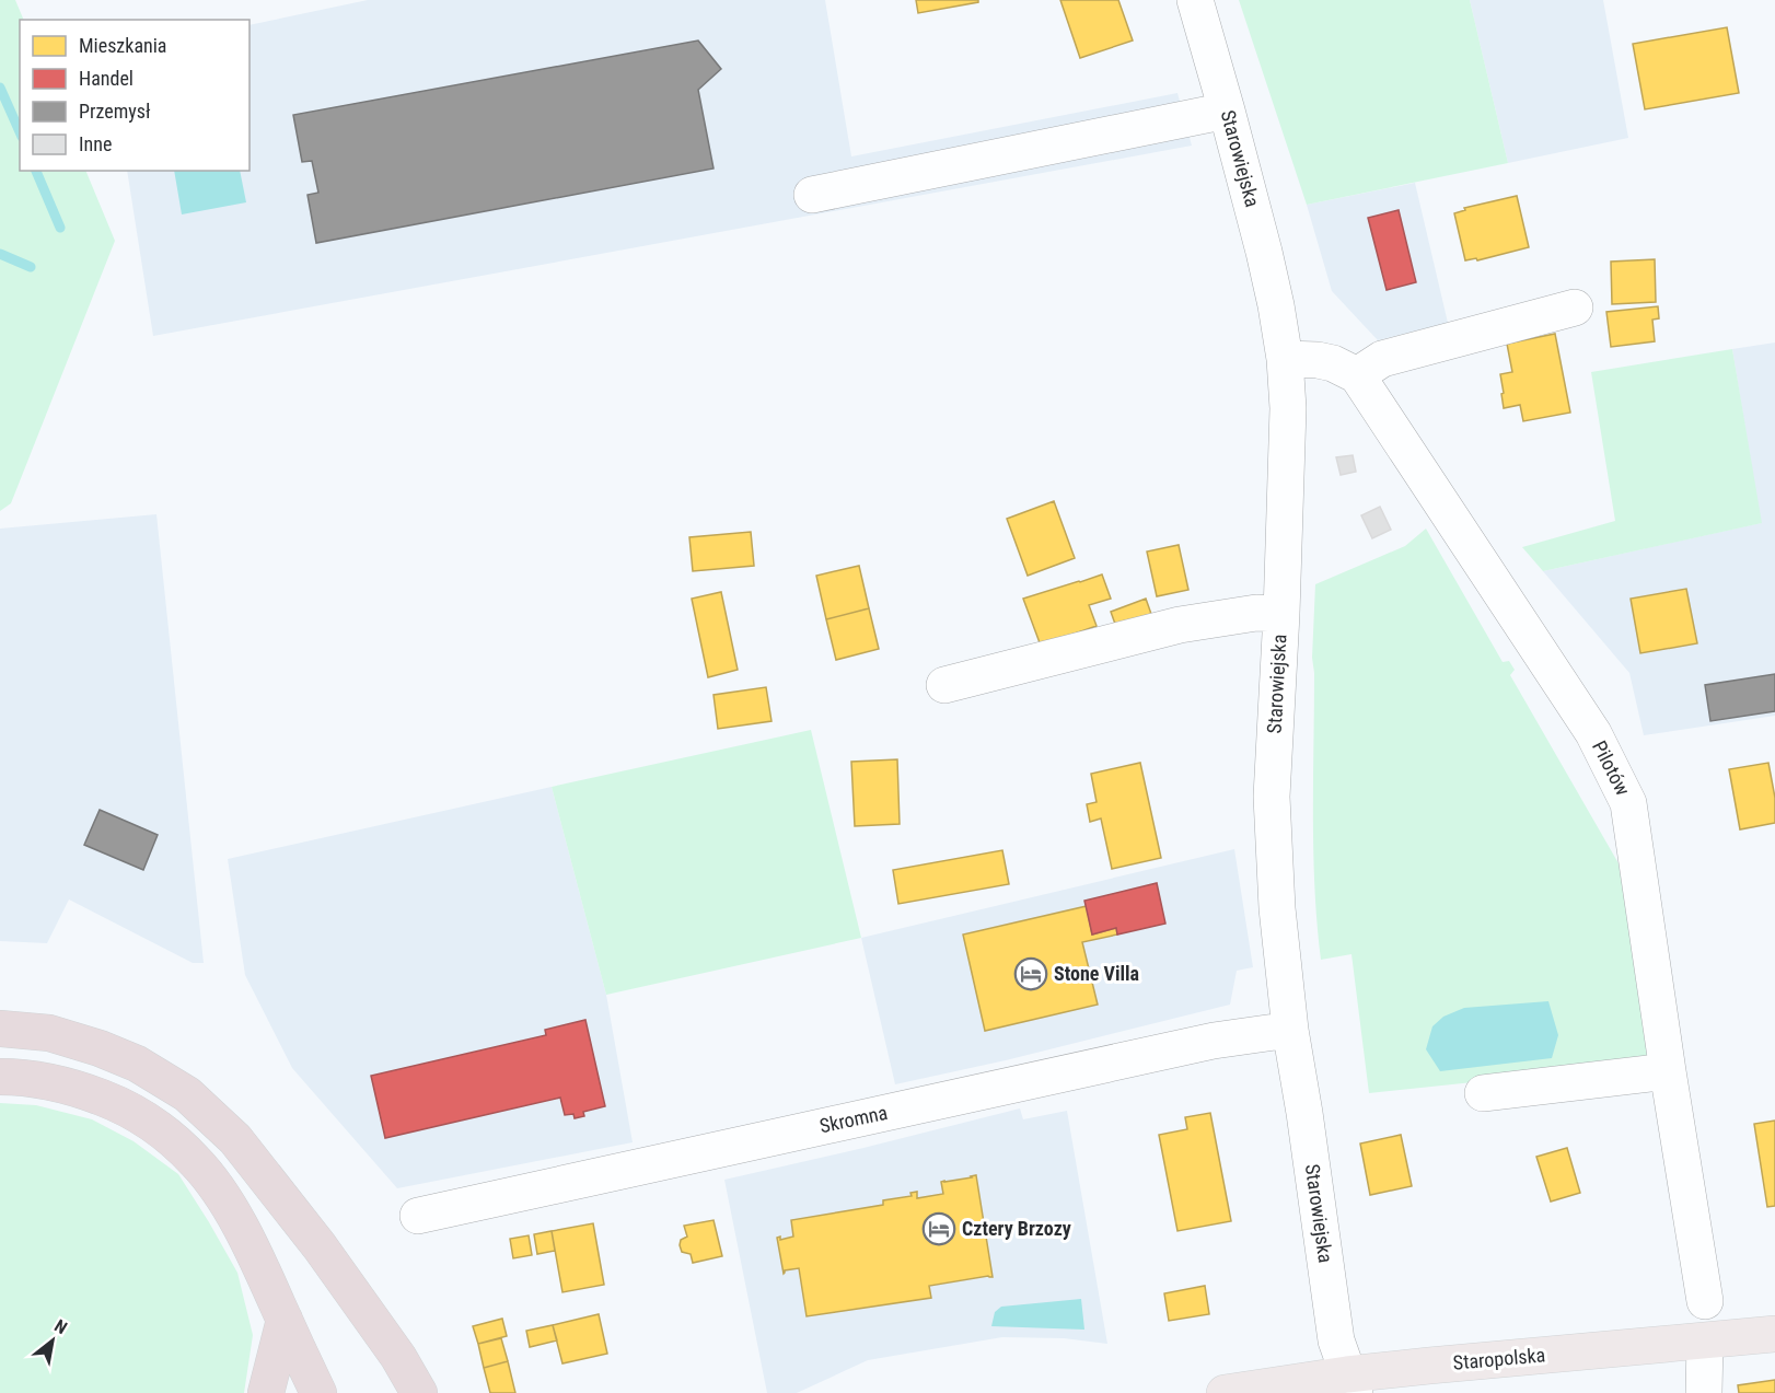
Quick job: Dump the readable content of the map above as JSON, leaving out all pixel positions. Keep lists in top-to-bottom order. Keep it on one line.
{"streets":{"main road":["Staropolska"],"street":["Starowiejska","Pilotów","Skromna"]},"crossings":[["Starowiejska","Skromna"],["Starowiejska","Staropolska"]],"places":{"hotel":["Stone Villa","Cztery Brzozy"]},"legend":["Mieszkania","Handel","Przemysł","Inne"],"north":"top right"}
